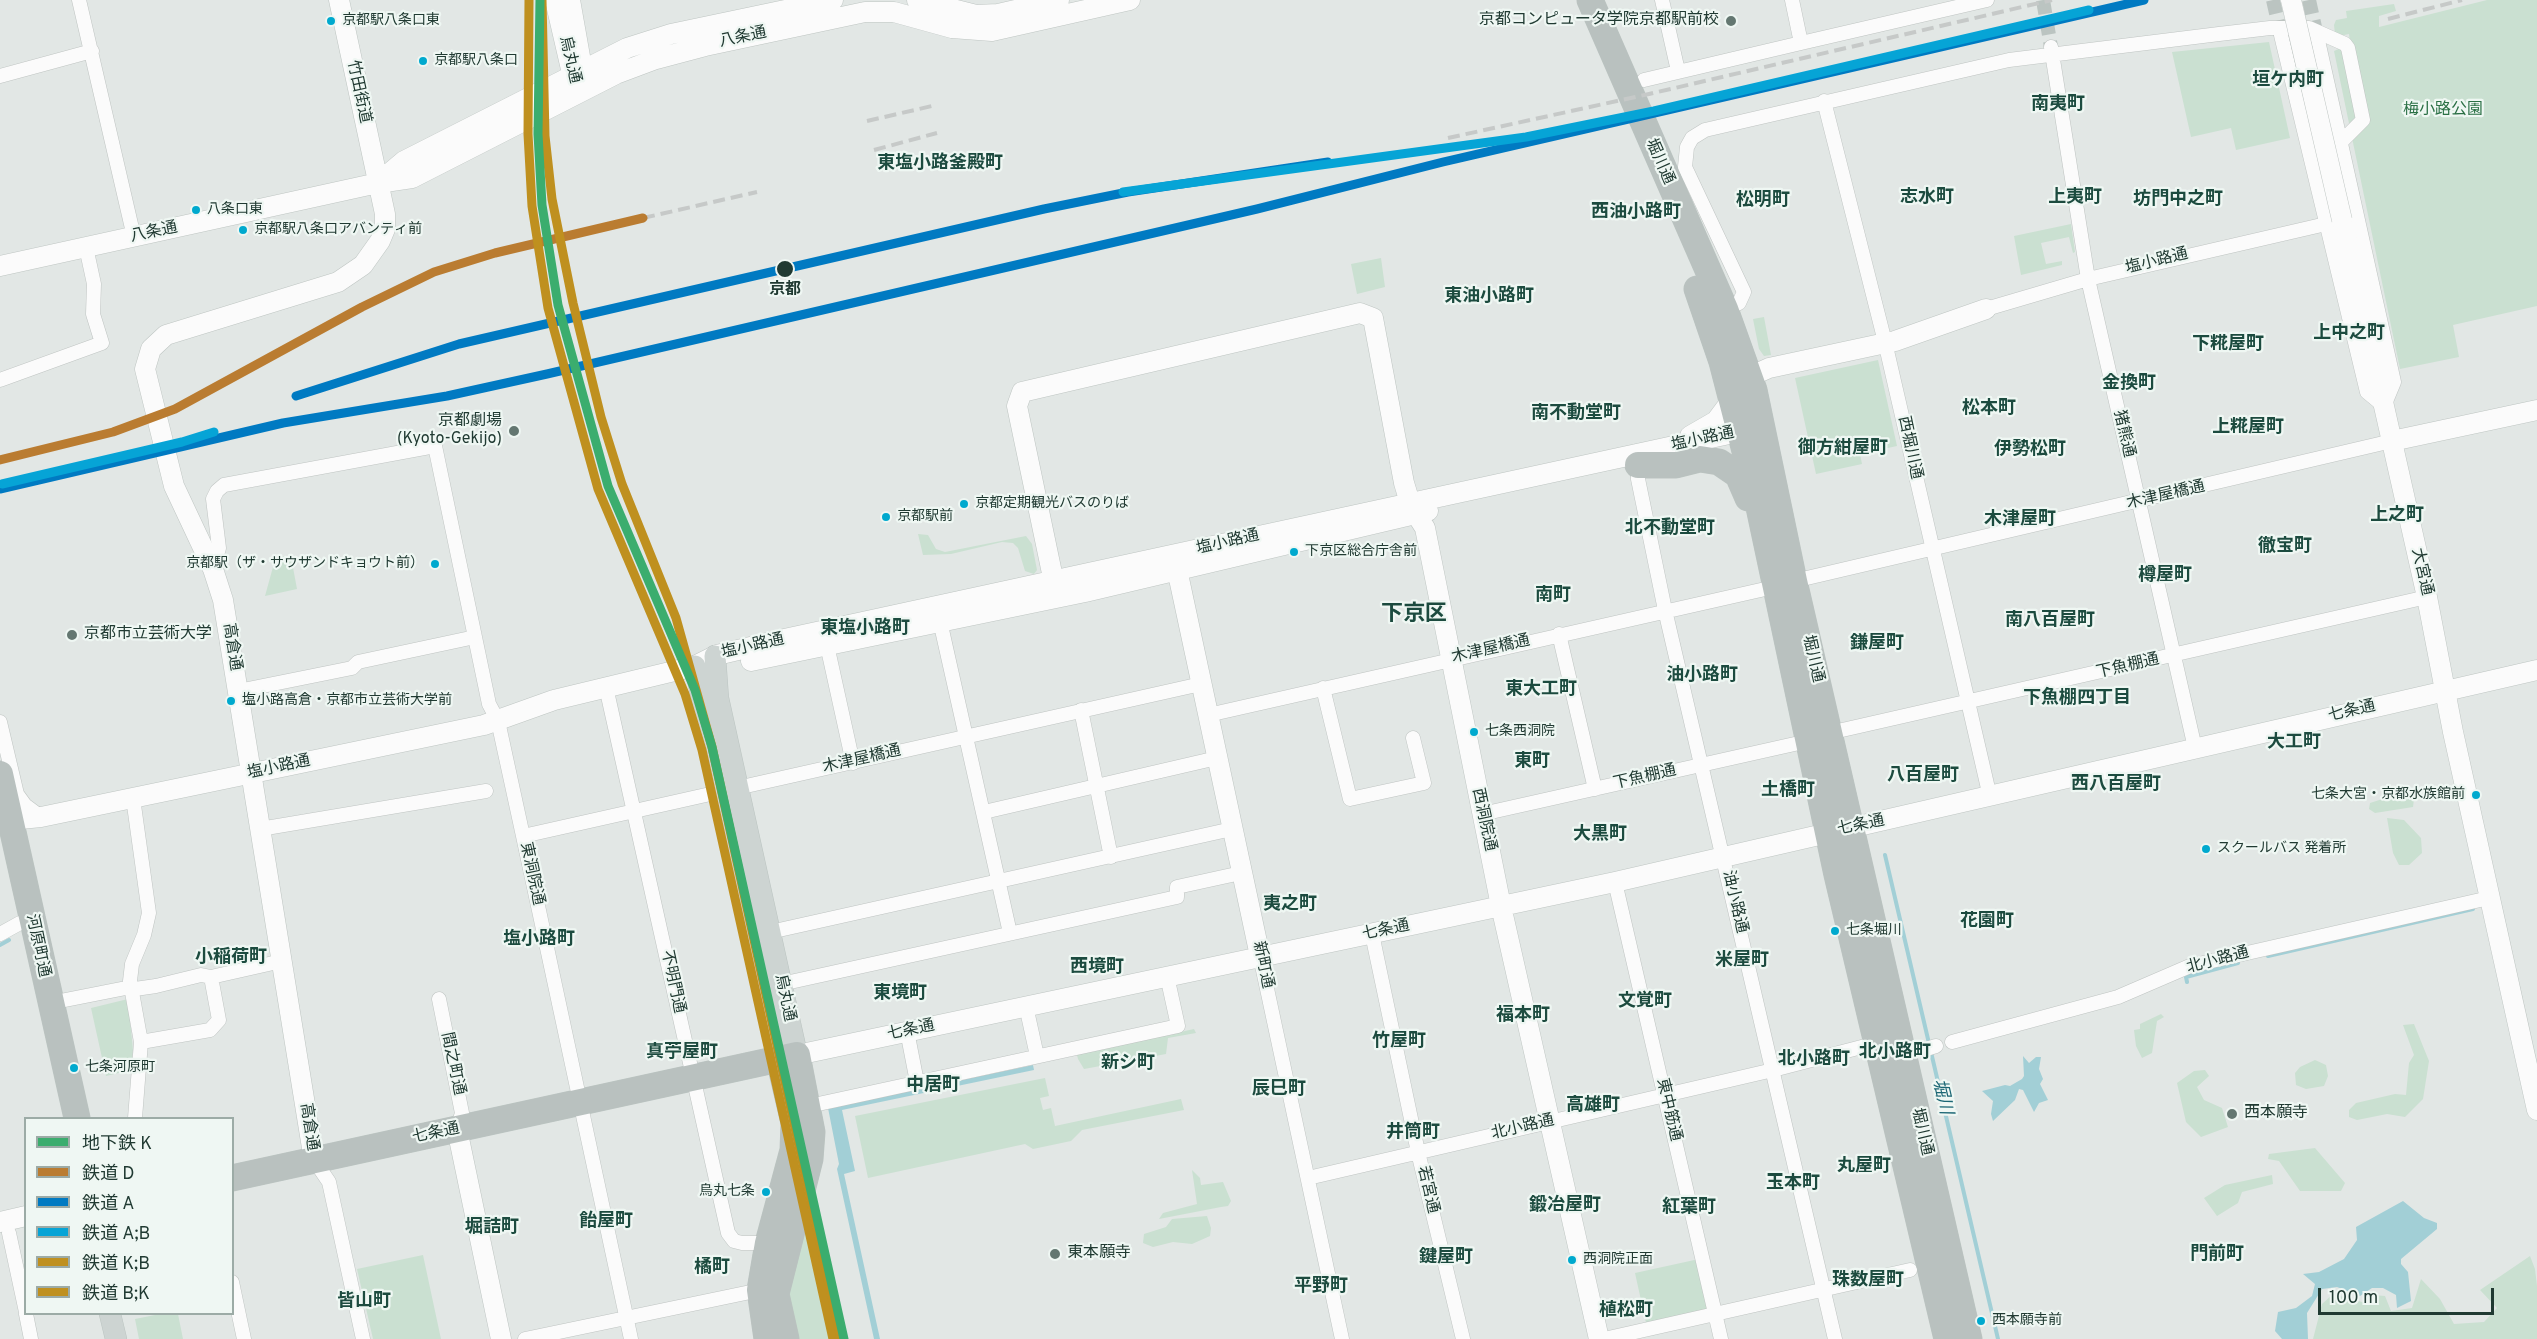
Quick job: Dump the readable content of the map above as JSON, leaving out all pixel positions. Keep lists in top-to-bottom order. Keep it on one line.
{"streets":{"highway":["烏丸通","堀川通","七条通","河原町通"],"street":["八条通","竹田街道","塩小路通","猪熊通","西堀川通","木津屋橋通","大宮通","高倉通","下魚棚通","西洞院通","東洞院通","油小路通","北小路通","新町通","不明門通","間之町通","東中筋通","若宮通"]},"crossings":[["八条通","烏丸通"],["八条通","竹田街道"],["八条通","高倉通"],["烏丸通","塩小路通"],["烏丸通","木津屋橋通"],["烏丸通","七条通"],["烏丸通","不明門通"],["竹田街道","高倉通"],["堀川通","塩小路通"],["堀川通","木津屋橋通"],["堀川通","下魚棚通"],["堀川通","七条通"],["堀川通","北小路通"],["塩小路通","猪熊通"],["塩小路通","西堀川通"],["塩小路通","大宮通"],["塩小路通","高倉通"],["塩小路通","西洞院通"],["塩小路通","東洞院通"],["塩小路通","油小路通"],["塩小路通","河原町通"],["塩小路通","新町通"],["塩小路通","不明門通"],["猪熊通","木津屋橋通"],["猪熊通","下魚棚通"],["猪熊通","七条通"],["西堀川通","木津屋橋通"],["西堀川通","下魚棚通"],["西堀川通","七条通"],["木津屋橋通","大宮通"],["木津屋橋通","西洞院通"],["木津屋橋通","東洞院通"],["木津屋橋通","油小路通"],["木津屋橋通","新町通"],["木津屋橋通","不明門通"],["大宮通","下魚棚通"],["大宮通","七条通"],["大宮通","北小路通"],["高倉通","七条通"],["高倉通","東洞院通"],["下魚棚通","西洞院通"],["下魚棚通","油小路通"],["七条通","西洞院通"],["七条通","東洞院通"],["七条通","油小路通"],["七条通","新町通"],["七条通","不明門通"],["七条通","間之町通"],["七条通","東中筋通"],["七条通","若宮通"],["西洞院通","北小路通"],["油小路通","北小路通"],["北小路通","新町通"],["北小路通","東中筋通"],["北小路通","若宮通"]],"districts":["垣ケ内町","南夷町","東塩小路釜殿町","志水町","上夷町","坊門中之町","松明町","西油小路町","東油小路町","上中之町","下糀屋町","金換町","松本町","南不動堂町","上糀屋町","御方紺屋町","伊勢松町","上之町","木津屋町","北不動堂町","徹宝町","樽屋町","南町","下京区","南八百屋町","東塩小路町","鎌屋町","油小路町","東大工町","下魚棚四丁目","大工町","東町","八百屋町","西八百屋町","土橋町","大黒町","夷之町","花園町","塩小路町","小稲荷町","米屋町","西境町","東境町","文覚町","福本町","竹屋町","真苧屋町","北小路町","北小路町","新シ町","中居町","辰巳町","高雄町","井筒町","丸屋町","玉本町","鍛冶屋町","紅葉町","飴屋町","堀詰町","門前町","鍵屋町","橘町","珠数屋町","平野町","皆山町","植松町"],"water":["堀川"],"parks":["梅小路公園"],"places":["京都駅八条口東","京都コンピュータ学院京都駅前校","京都駅八条口","八条口東","京都駅八条口アバンティ前","京都","京都劇場 (Kyoto-Gekijo)","京都定期観光バスのりば","京都駅前","下京区総合庁舎前","京都駅（ザ・サウザンドキョウト前）","京都市立芸術大学","塩小路高倉・京都市立芸術大学前","七条西洞院","七条大宮・京都水族館前","スクールバス 発着所","七条堀川","七条河原町","西本願寺","烏丸七条","東本願寺","西洞院正面","西本願寺前"],"lines":["metro line K","rail line A","rail line K;B","rail line B;K","rail line A;B","rail line D"],"legend":["地下鉄 K","鉄道 D","鉄道 A","鉄道 A;B","鉄道 K;B","鉄道 B;K"],"scale_bar":"100 m"}
